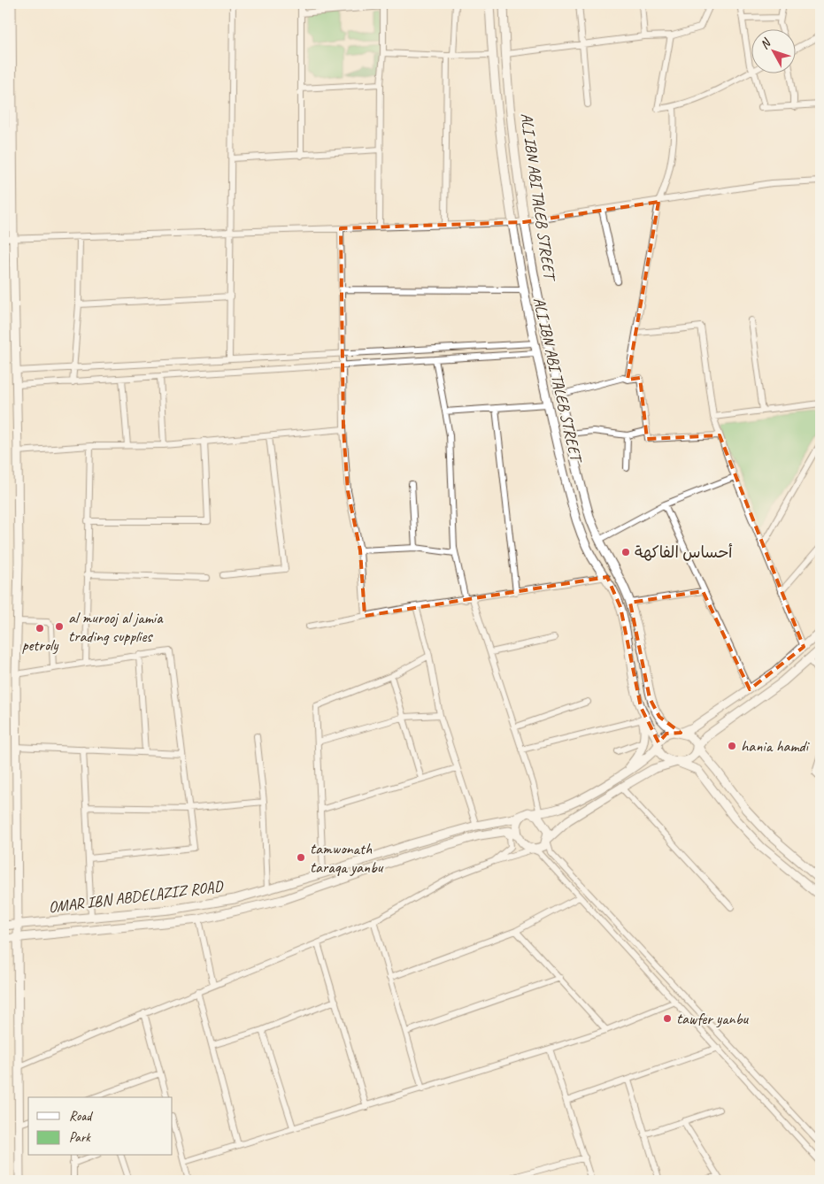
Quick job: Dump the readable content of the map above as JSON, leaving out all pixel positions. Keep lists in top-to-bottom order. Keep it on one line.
{"streets":{"main road":["ALI IBN ABI TALEB STREET","OMAR IBN ABDELAZIZ ROAD"]},"places":["أحساس الفاكهة","al murooj al jamia trading supplies","petroly","hania hamdi","tamwonath taraqa yanbu","tawfer yanbu"],"legend":["Road","Park"],"north":"top left"}
